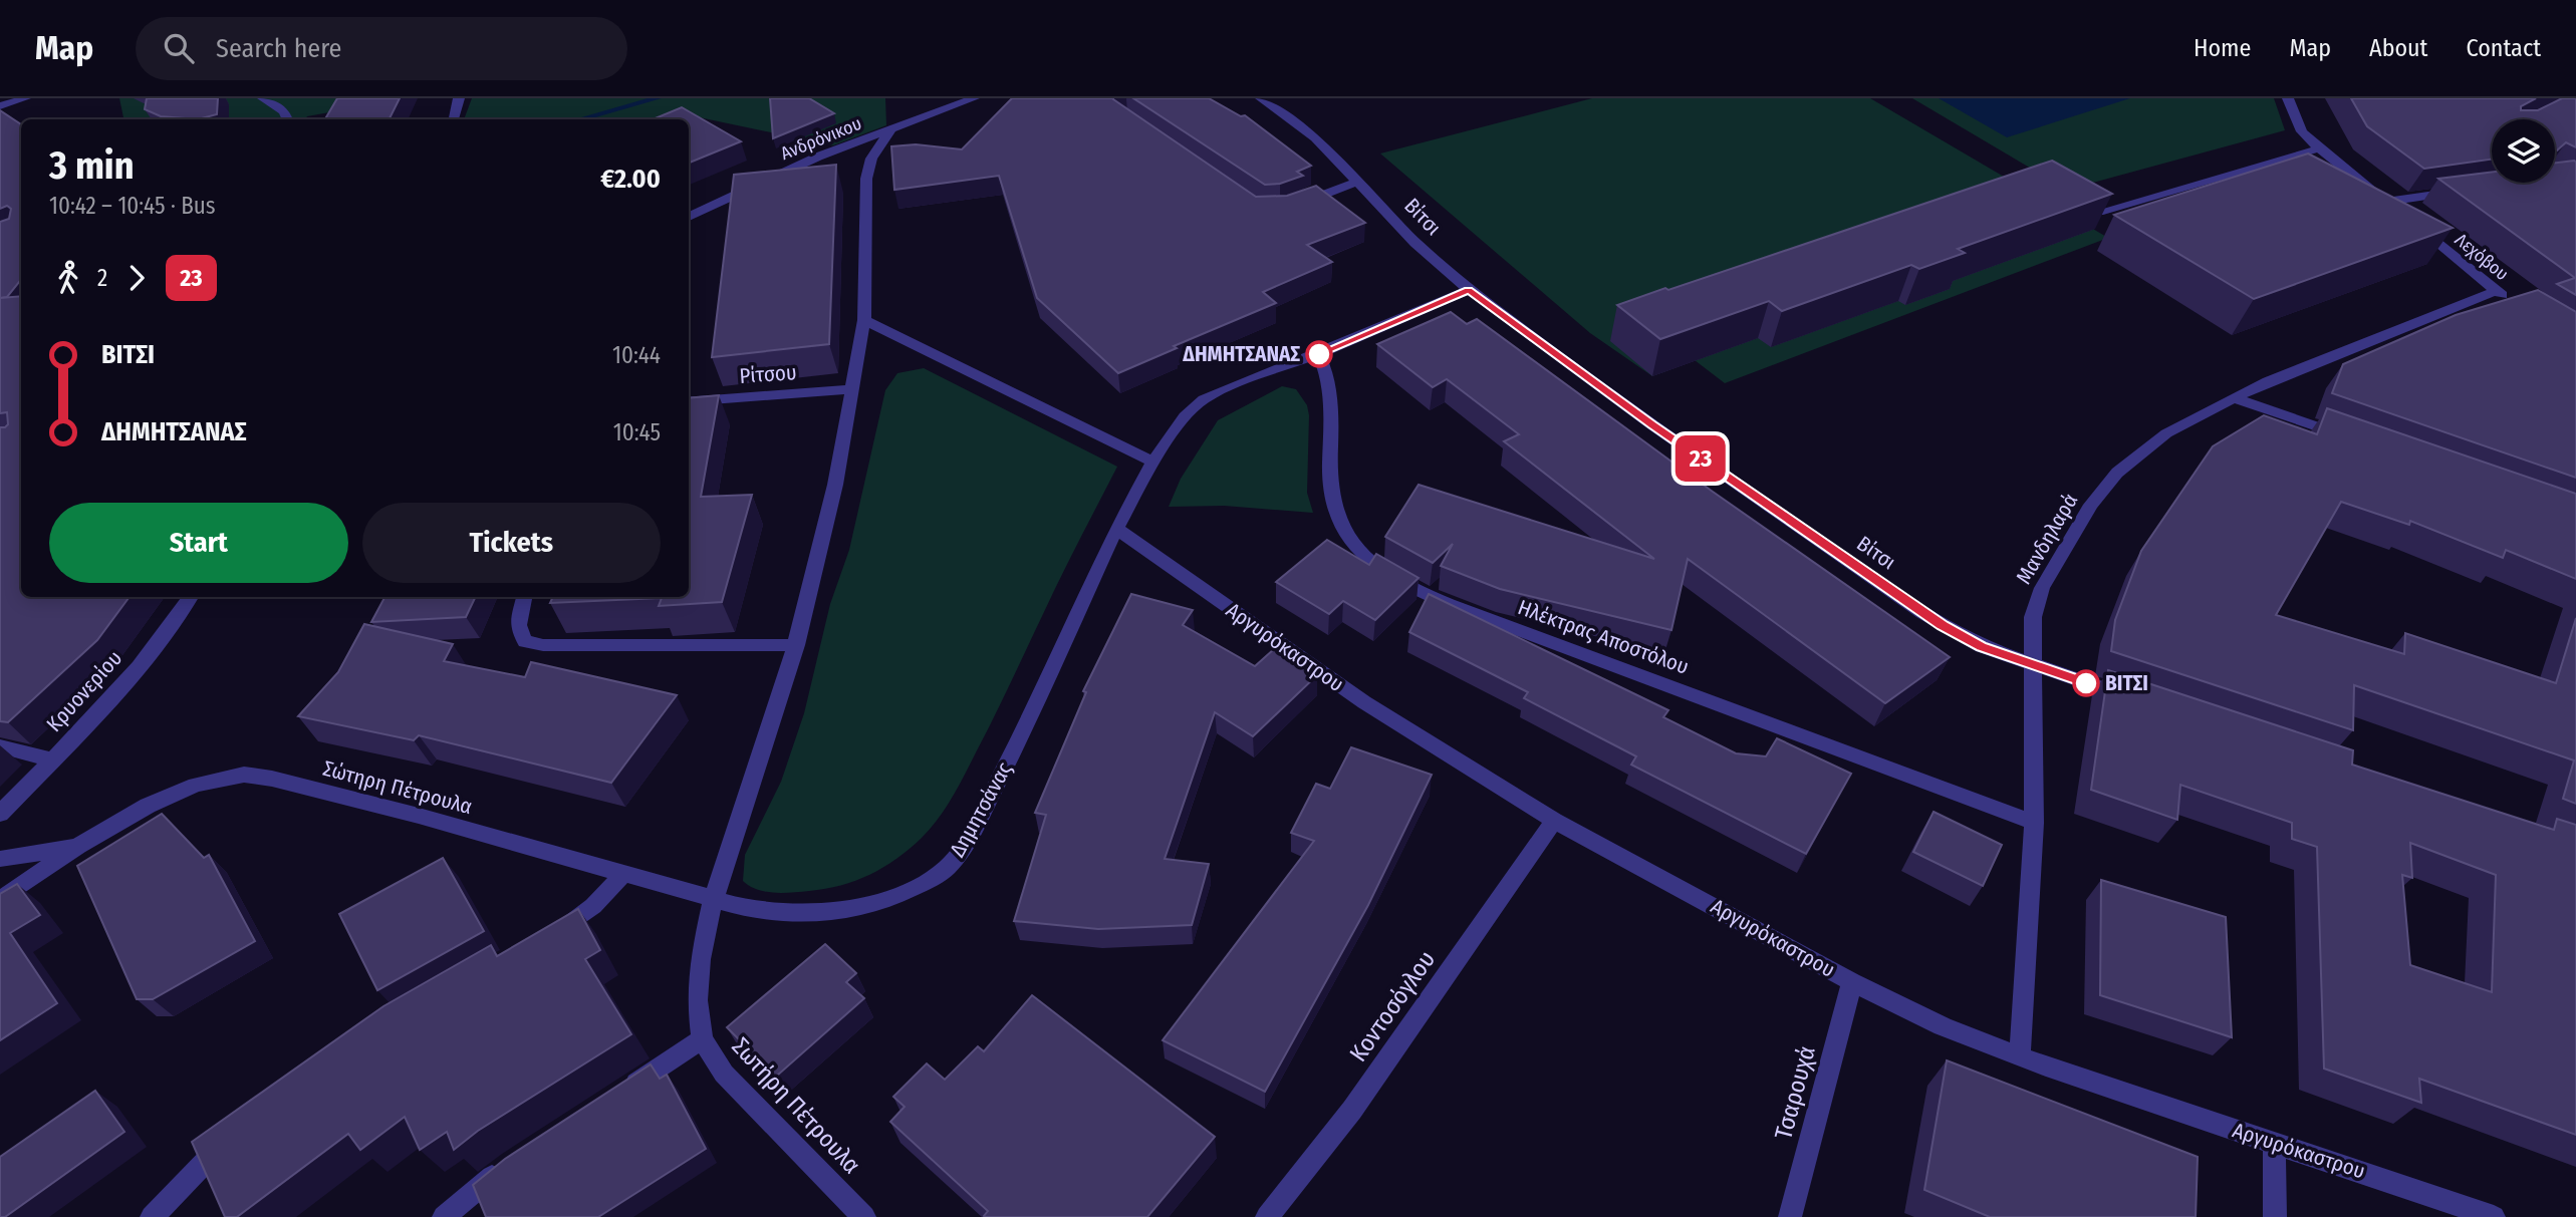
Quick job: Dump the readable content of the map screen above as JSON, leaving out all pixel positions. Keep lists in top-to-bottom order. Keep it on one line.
{"streets":{"street":["Ανδρόνικου","Βίτσι","Λεχόβου","Ρίτσου","Μανδηλαρά","Ηλέκτρας Αποστόλου","Αργυρόκαστρου","Κρυονερίου","Σώτηρη Πέτρουλα","Δημητσάνας","Κοντοσόγλου","Τσαρουχά","Σωτήρη Πέτρουλα"]},"crossings":[["Ανδρόνικου","Σωτήρη Πέτρουλα"],["Βίτσι","Μανδηλαρά"],["Βίτσι","Δημητσάνας"],["Λεχόβου","Μανδηλαρά"],["Ρίτσου","Σωτήρη Πέτρουλα"],["Μανδηλαρά","Ηλέκτρας Αποστόλου"],["Μανδηλαρά","Αργυρόκαστρου"],["Ηλέκτρας Αποστόλου","Δημητσάνας"],["Αργυρόκαστρου","Δημητσάνας"],["Αργυρόκαστρου","Κοντοσόγλου"],["Αργυρόκαστρου","Τσαρουχά"],["Σώτηρη Πέτρουλα","Δημητσάνας"],["Σώτηρη Πέτρουλα","Σωτήρη Πέτρουλα"],["Δημητσάνας","Σωτήρη Πέτρουλα"]],"places":["ΔΗΜΗΤΣΑΝΑΣ","ΒΙΤΣΙ"],"lines":["bus line 23"],"page":{"header":"Map","search":"Search here","nav":["Home","Map","About","Contact"],"on_map":"23","heading":["3 min","10:42 – 10:45 · Bus","€2.00"],"legs":["2","23"],"list":[{"name":"ΒΙΤΣΙ","value":"10:44"},{"name":"ΔΗΜΗΤΣΑΝΑΣ","value":"10:45"}],"buttons":["Start","Tickets"]}}
